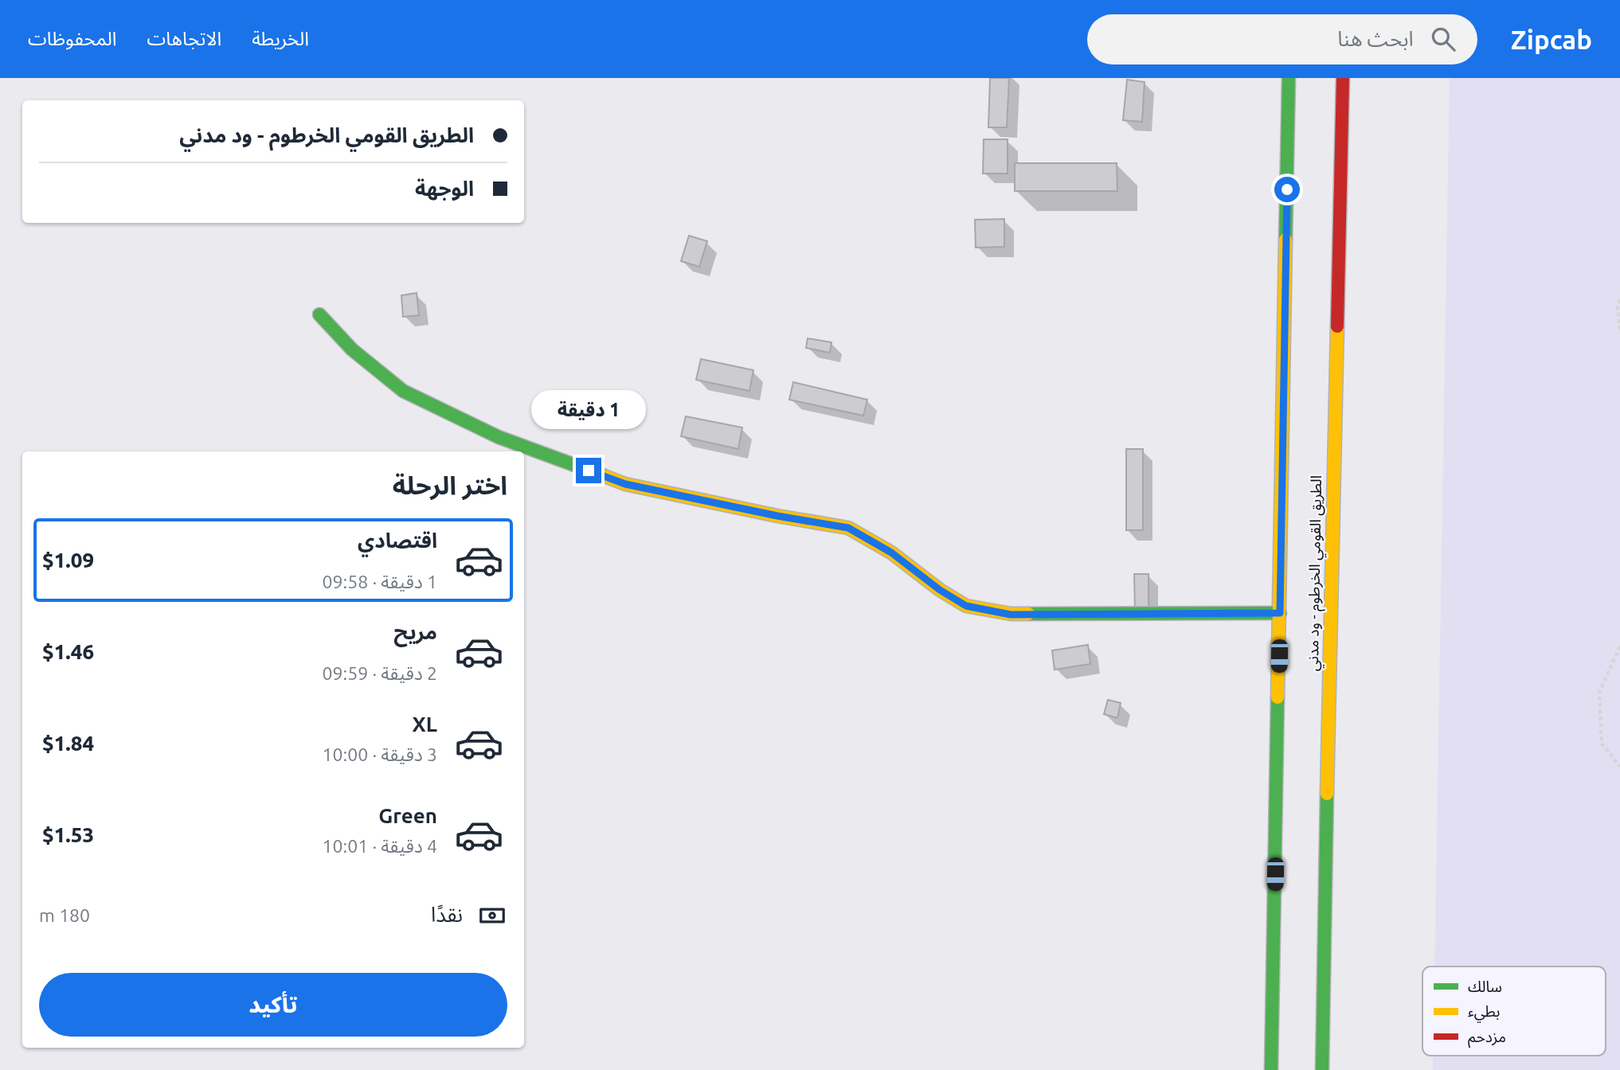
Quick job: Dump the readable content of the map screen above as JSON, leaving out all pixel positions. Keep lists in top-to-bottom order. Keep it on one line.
{"streets":{"main road":["الطريق القومي الخرطوم - ود مدني"]},"legend":["سالك","بطيء","مزدحم"],"page":{"header":"Zipcab","search":"ابحث هنا","nav":["الخريطة","الاتجاهات","المحفوظات"],"banner":["الطريق القومي الخرطوم - ود مدني","الوجهة"],"bubble":"1 دقيقة","heading":"اختر الرحلة","list":[{"name":"اقتصادي","note":"1 دقيقة · 09:58","value":"$1.09"},{"name":"مريح","note":"2 دقيقة · 09:59","value":"$1.46"},{"name":"XL","note":"3 دقيقة · 10:00","value":"$1.84"},{"name":"Green","note":"4 دقيقة · 10:01","value":"$1.53"}],"pay":["نقدًا","180 m"],"buttons":"تأكيد"}}
